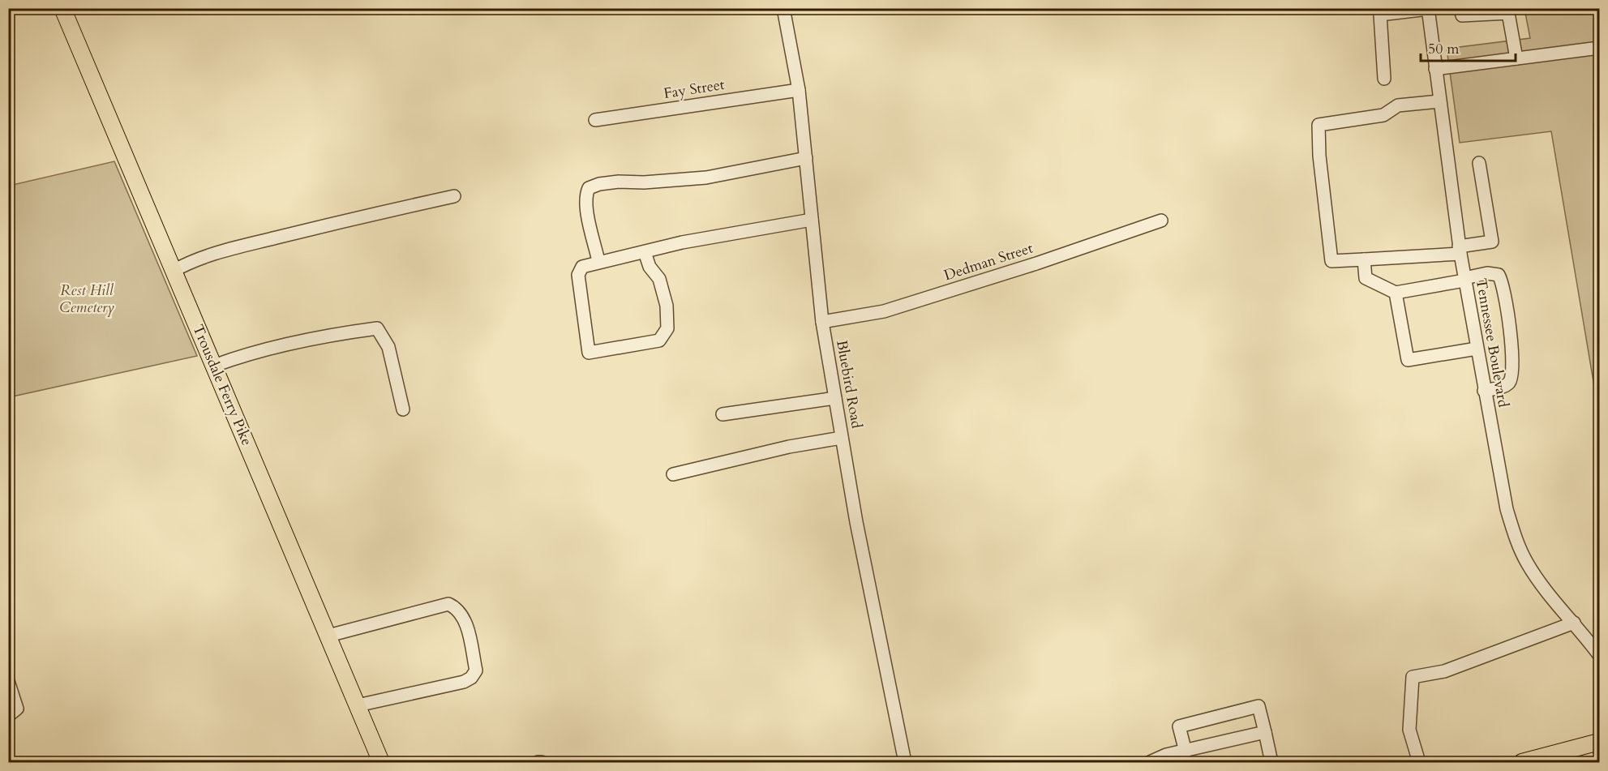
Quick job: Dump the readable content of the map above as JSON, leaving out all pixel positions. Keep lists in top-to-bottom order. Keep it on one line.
{"streets":{"main road":["Trousdale Ferry Pike"],"street":["Fay Street","Dedman Street","Tennessee Boulevard","Bluebird Road"]},"crossings":[["Fay Street","Bluebird Road"],["Dedman Street","Bluebird Road"]],"parks":["Rest Hill Cemetery"],"scale_bar":"50 m"}
